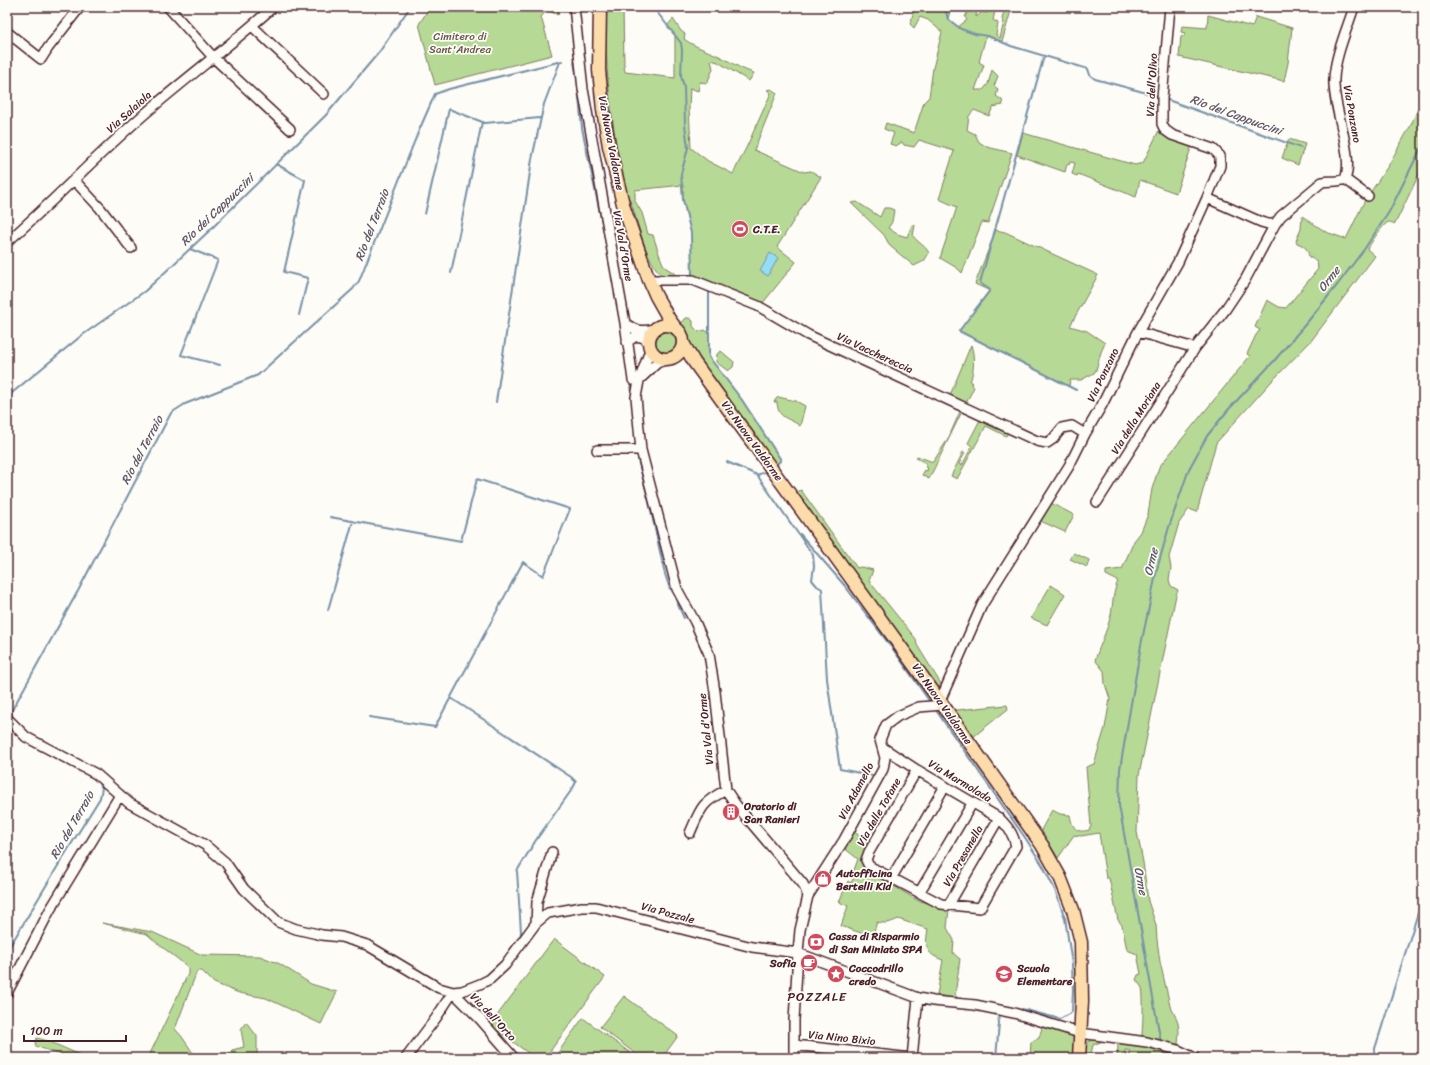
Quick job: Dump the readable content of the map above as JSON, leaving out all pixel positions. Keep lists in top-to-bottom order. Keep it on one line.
{"streets":{"main road":["Via Nuova Valdorme"],"street":["Via dell'Olivo","Via Salaiola","Via Ponzano","Via Val d'Orme","Via Vacchereccia","Via della Moriana","Via Marmolada","Via Adamello","Via delle Tofane","Via Presanella","Via Pozzale","Via dell'Orto","Via Nino Bixio"]},"crossings":[["Via dell'Olivo","Via Ponzano"],["Via Ponzano","Via Nuova Valdorme"],["Via Ponzano","Via Vacchereccia"],["Via Nuova Valdorme","Via Val d'Orme"],["Via Nuova Valdorme","Via Vacchereccia"],["Via Nuova Valdorme","Via Pozzale"],["Via Val d'Orme","Via Adamello"],["Via Marmolada","Via Adamello"],["Via Marmolada","Via delle Tofane"],["Via Marmolada","Via Presanella"],["Via Pozzale","Via dell'Orto"]],"districts":["POZZALE"],"water":["Rio dei Cappuccini","Rio del Terraio","Orme"],"parks":["Cimitero di Sant'Andrea"],"places":{"sports":["C.T.E."],"building":["Oratorio di San Ranieri"],"shop":["Autofficina Bertelli Kid"],"bank":["Cassa di Risparmio di San Miniato SPA"],"cafe":["Sofia"],"place":["Coccodrillo credo"],"school or university":["Scuola Elementare"]},"scale_bar":"100 m"}
